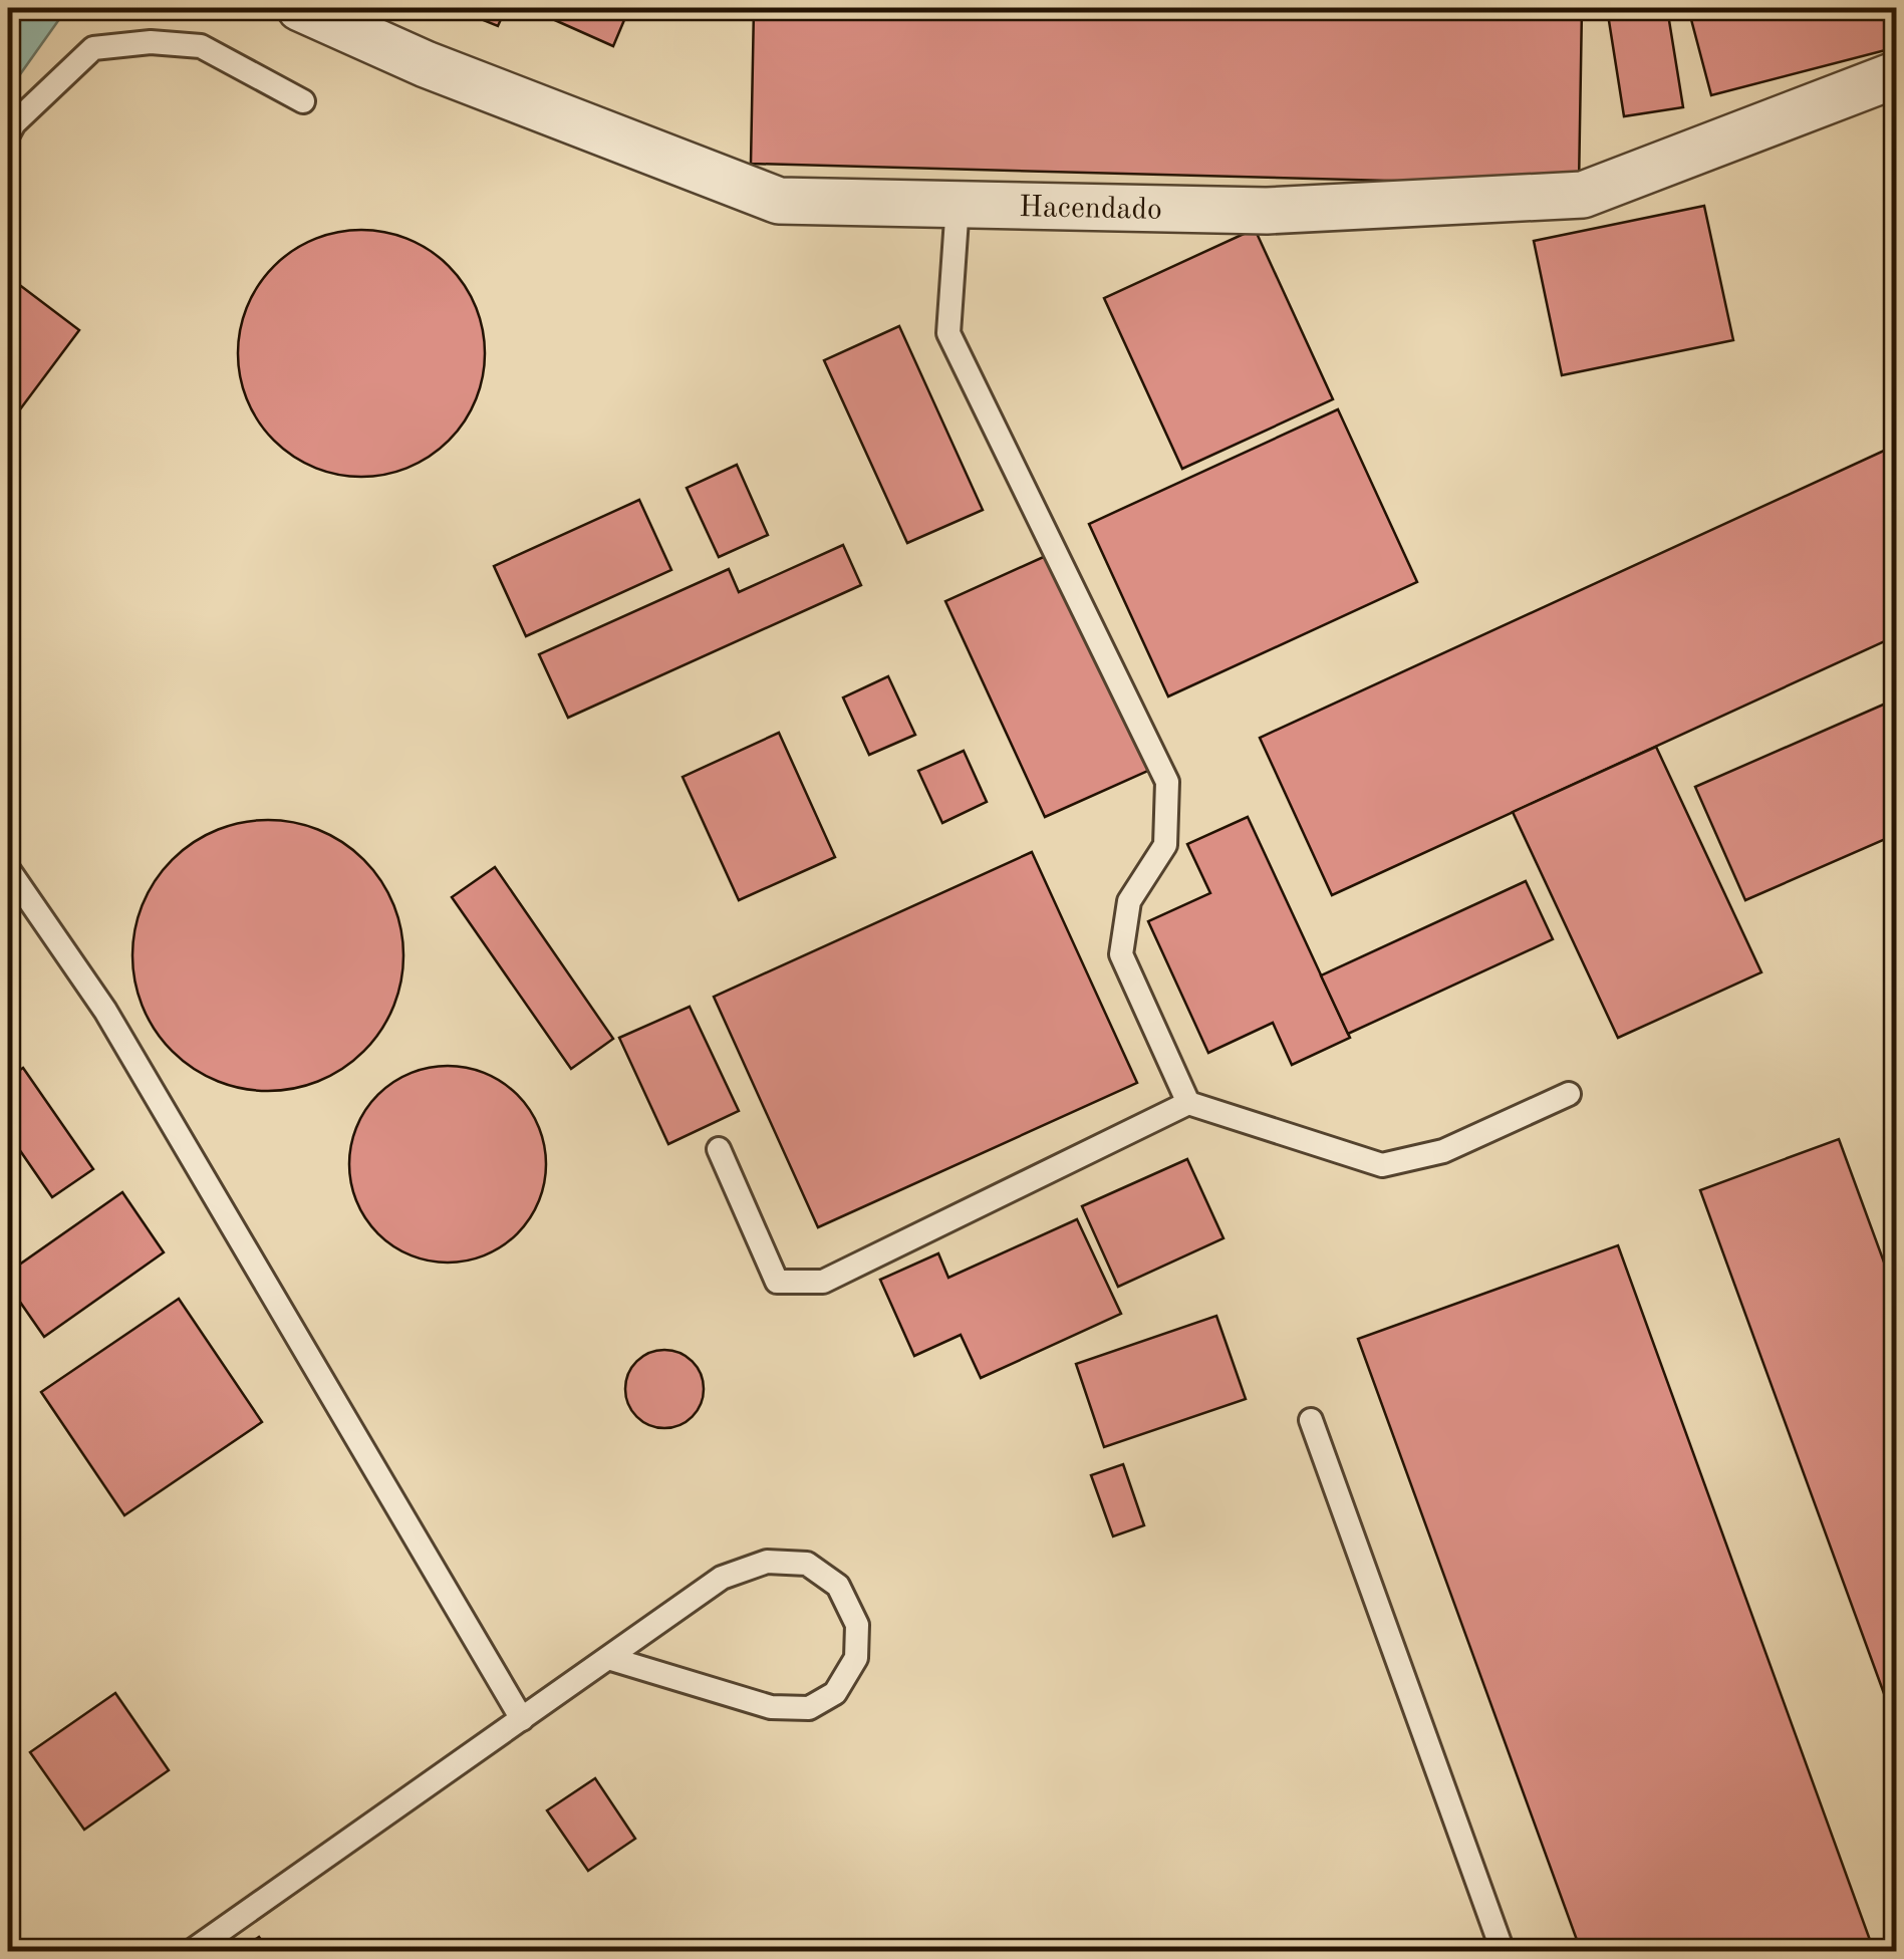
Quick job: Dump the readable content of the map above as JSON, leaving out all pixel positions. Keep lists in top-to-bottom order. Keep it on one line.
{"streets":{"street":["Hacendado"]}}
